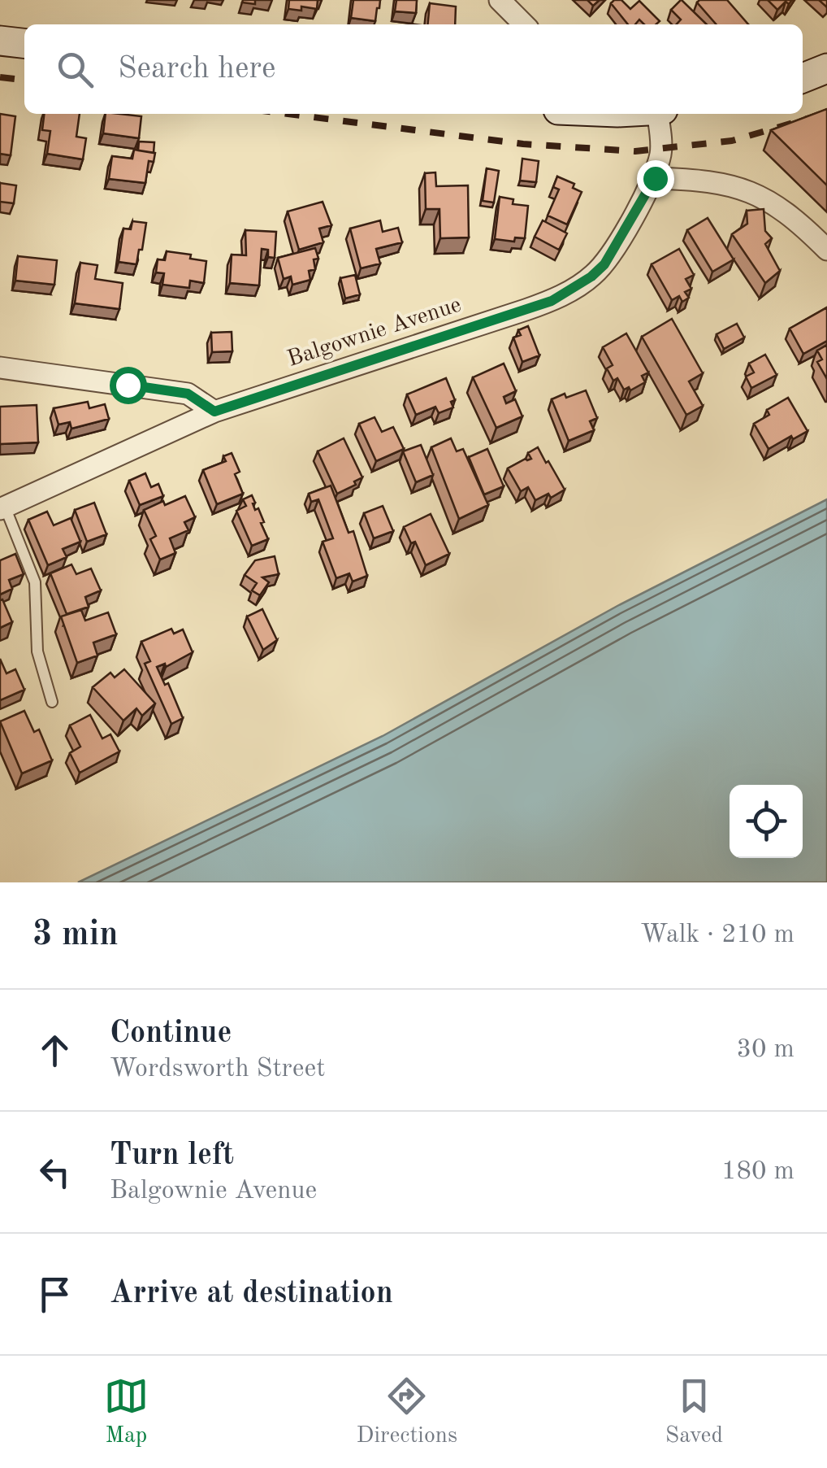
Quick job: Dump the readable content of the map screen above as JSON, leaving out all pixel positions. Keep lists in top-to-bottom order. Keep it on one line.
{"streets":{"street":["Balgownie Avenue"]},"page":{"search":"Search here","heading":["3 min","Walk · 210 m"],"list":[["Continue","Wordsworth Street","30 m"],["Turn left","Balgownie Avenue","180 m"],"Arrive at destination"],"nav":["Map","Directions","Saved"]}}
